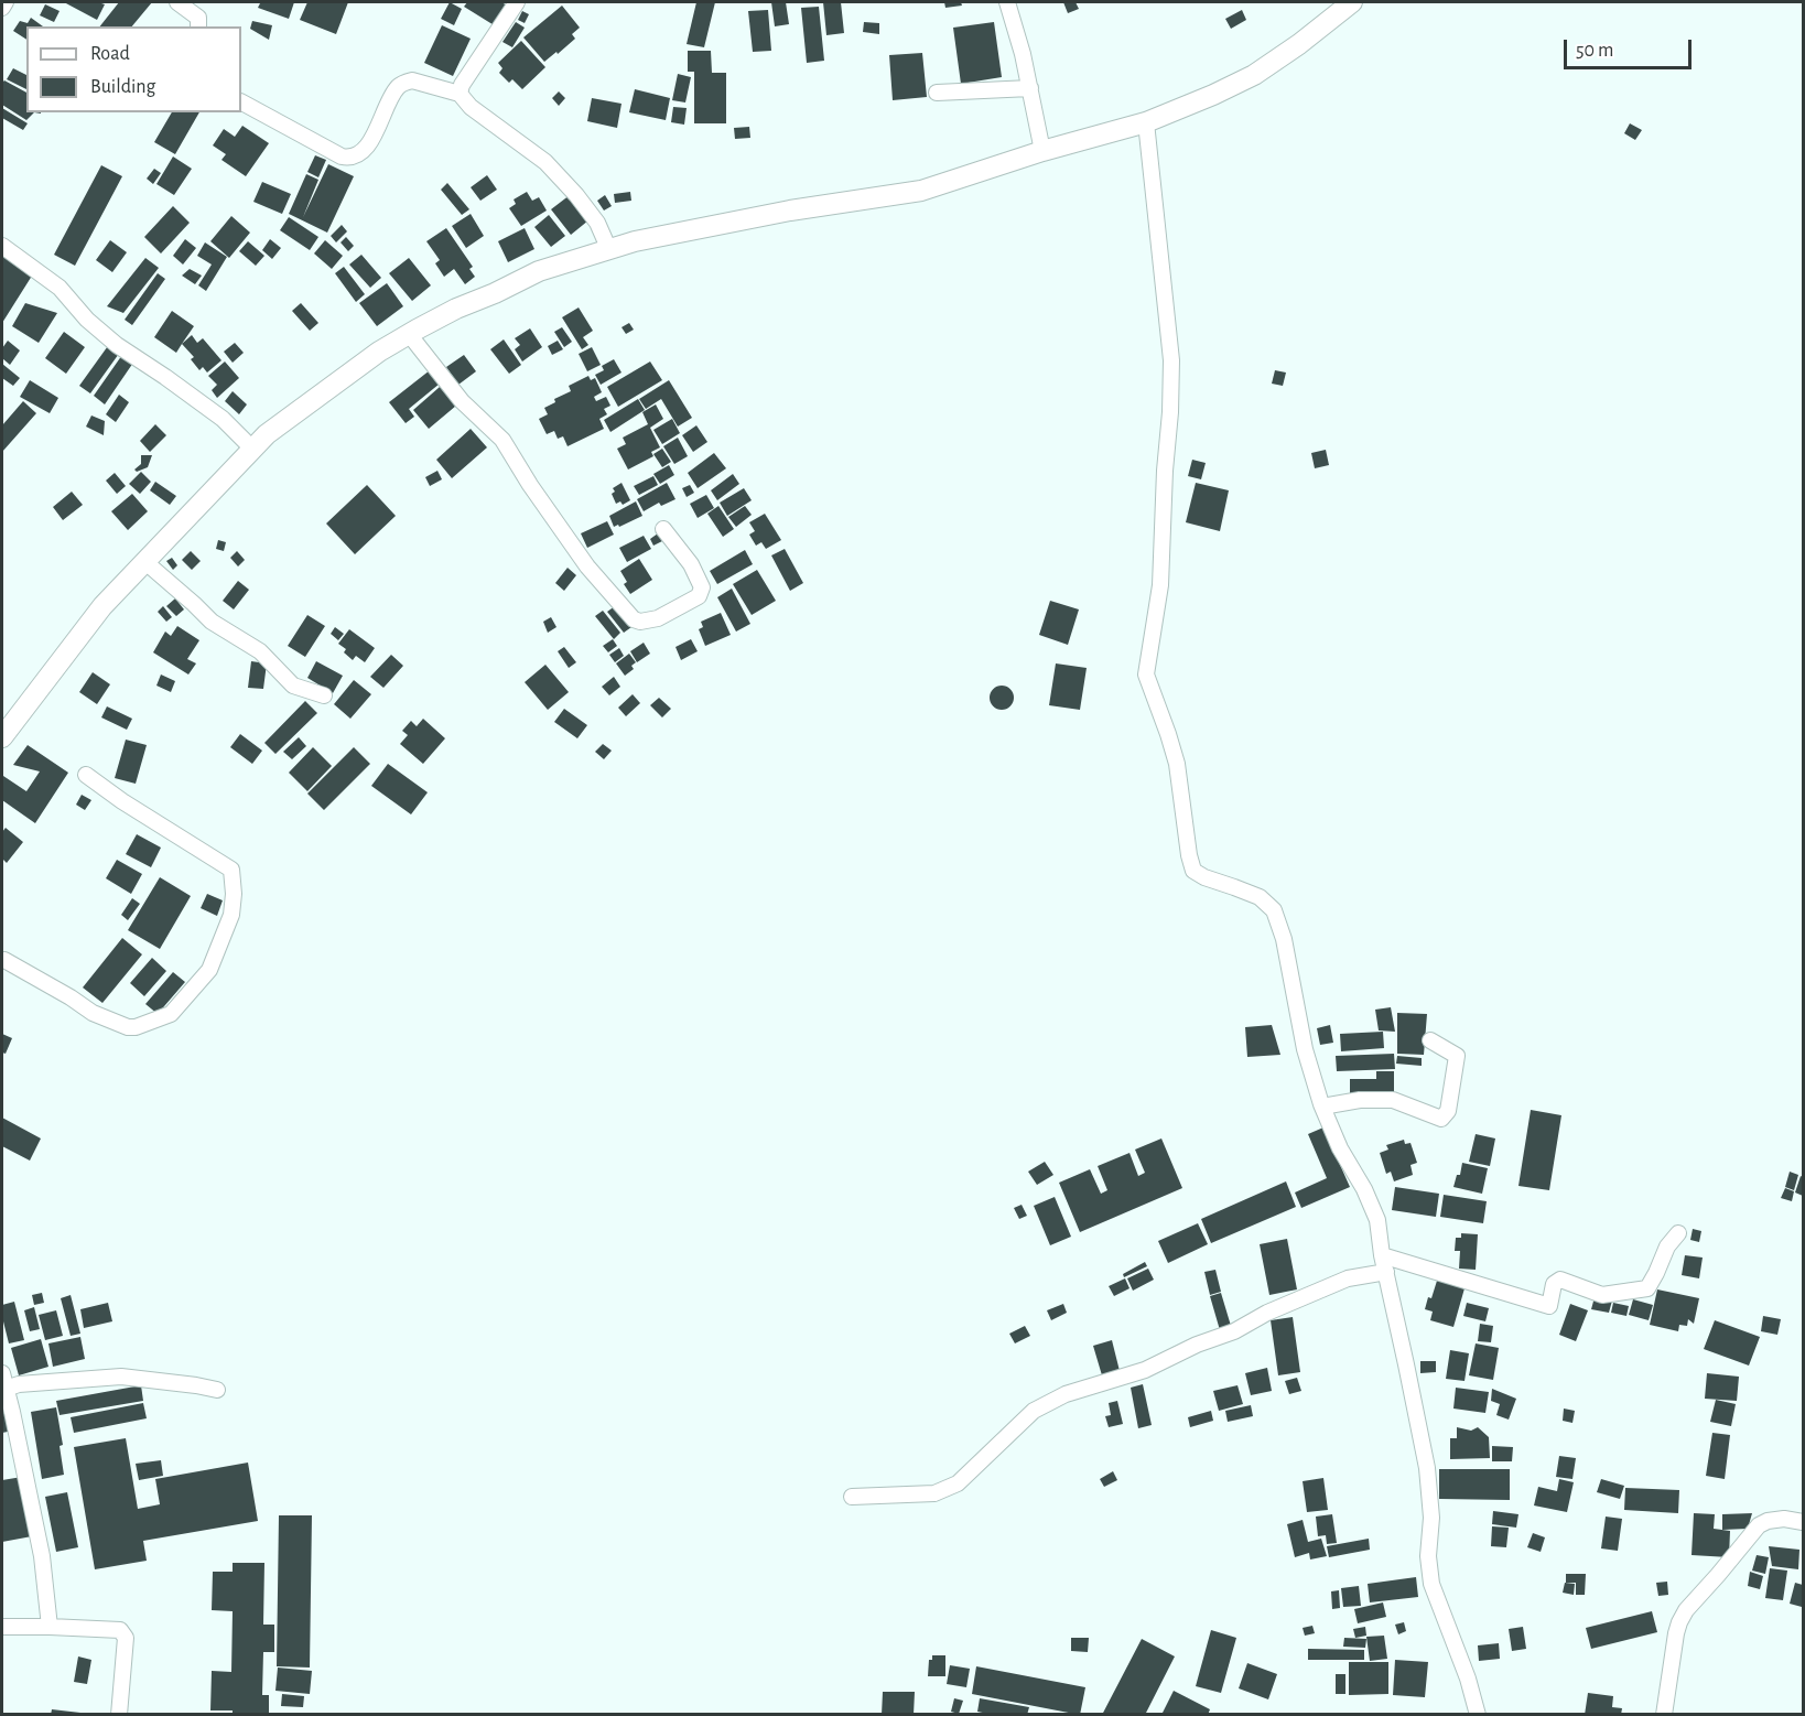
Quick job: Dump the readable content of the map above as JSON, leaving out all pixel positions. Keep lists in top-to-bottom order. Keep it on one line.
{"legend":["Road","Building"],"scale_bar":"50 m"}
